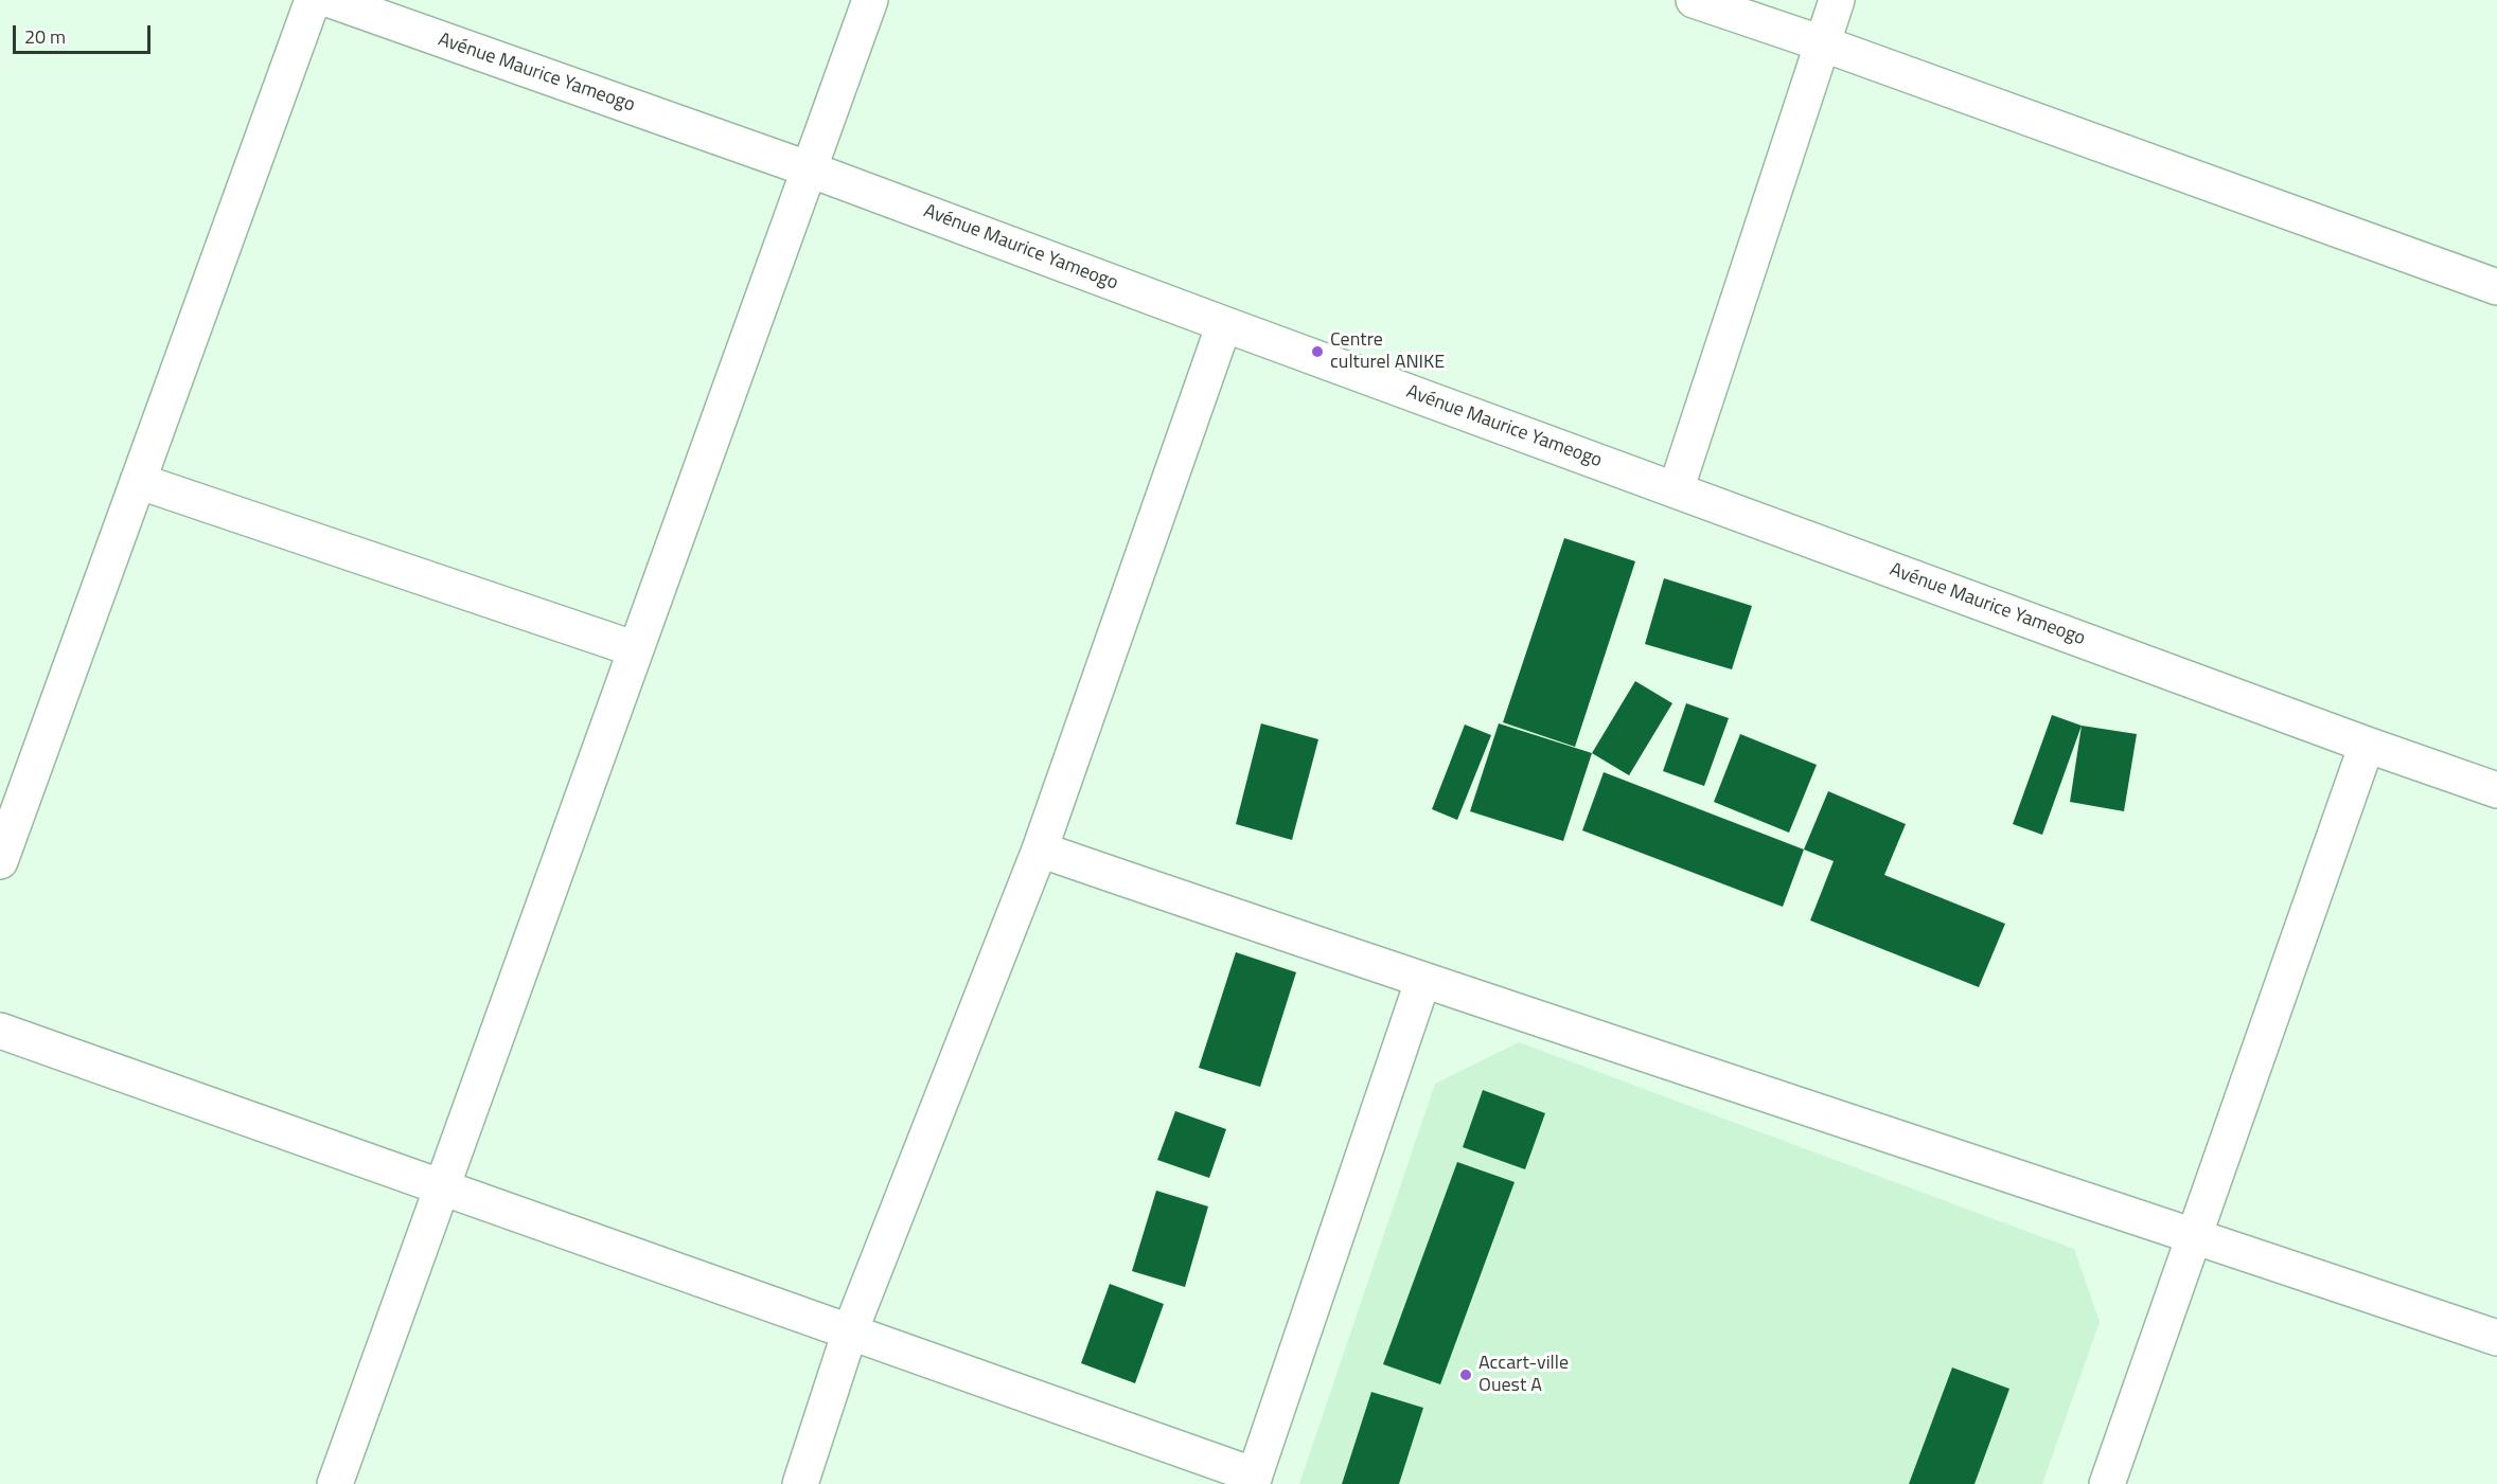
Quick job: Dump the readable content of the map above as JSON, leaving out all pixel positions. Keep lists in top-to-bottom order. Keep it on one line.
{"streets":{"street":["Avénue Maurice Yameogo"]},"places":["Centre culturel ANIKE","Accart-ville Ouest A"],"scale_bar":"20 m"}
